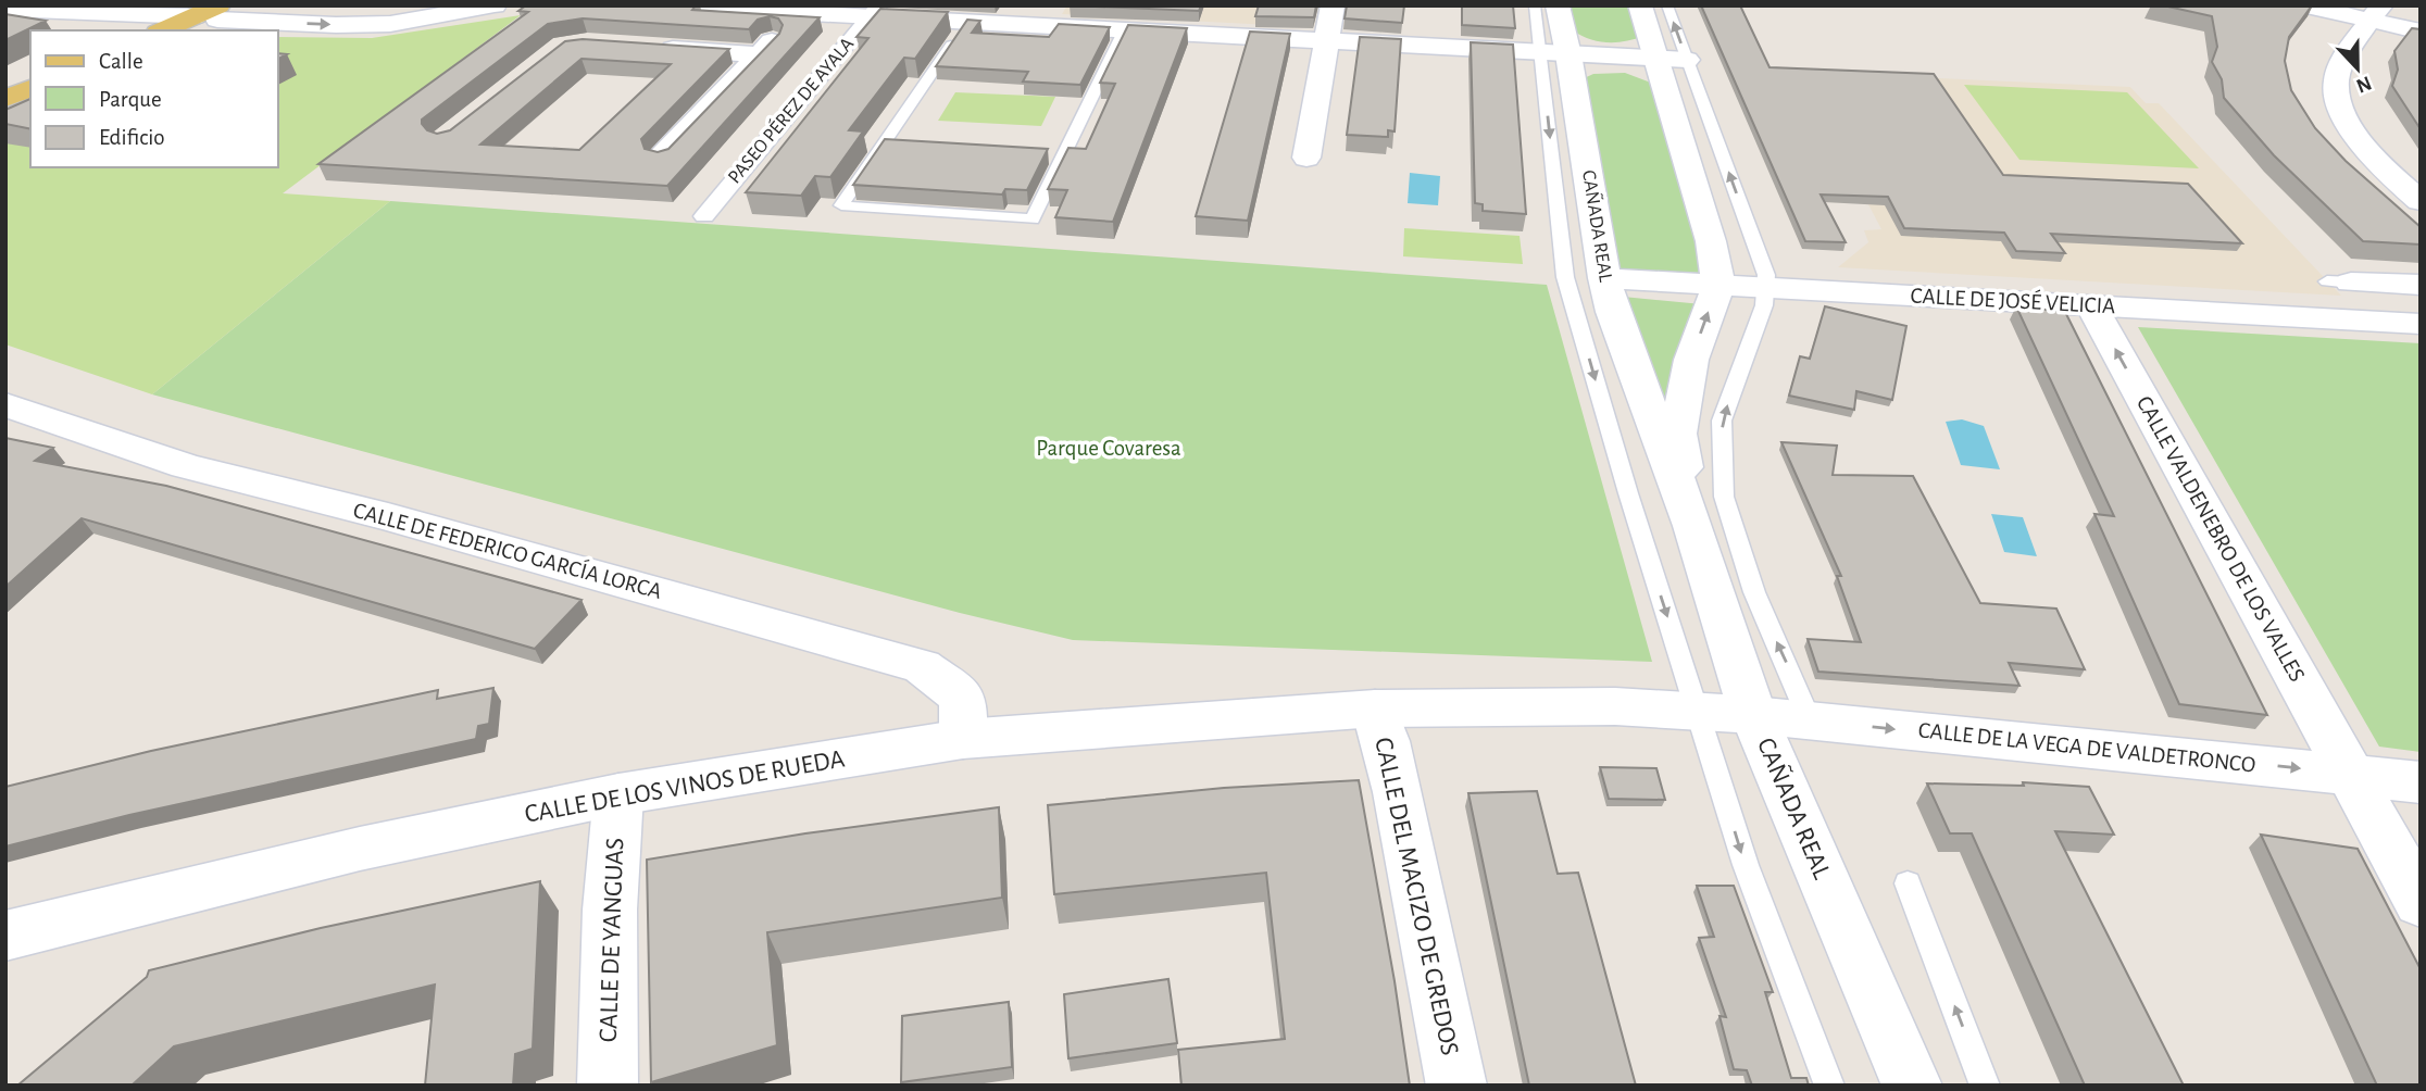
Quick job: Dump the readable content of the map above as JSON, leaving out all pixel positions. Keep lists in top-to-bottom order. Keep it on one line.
{"streets":{"street":["PASEO PÉREZ DE AYALA","CAÑADA REAL","CALLE DE JOSÉ VELICIA","CALLE VALDENEBRO DE LOS VALLES","CALLE DE FEDERICO GARCÍA LORCA","CALLE DE LA VEGA DE VALDETRONCO","CALLE DE LOS VINOS DE RUEDA","CALLE DEL MACIZO DE GREDOS","CALLE DE YANGUAS"]},"crossings":[["CAÑADA REAL","CALLE DE JOSÉ VELICIA"],["CAÑADA REAL","CALLE DE LA VEGA DE VALDETRONCO"],["CALLE DE JOSÉ VELICIA","CALLE VALDENEBRO DE LOS VALLES"],["CALLE VALDENEBRO DE LOS VALLES","CALLE DE LA VEGA DE VALDETRONCO"],["CALLE DE FEDERICO GARCÍA LORCA","CALLE DE LOS VINOS DE RUEDA"],["CALLE DE LOS VINOS DE RUEDA","CALLE DEL MACIZO DE GREDOS"],["CALLE DE LOS VINOS DE RUEDA","CALLE DE YANGUAS"]],"one_way":["CALLE VALDENEBRO DE LOS VALLES","CALLE DE LA VEGA DE VALDETRONCO"],"parks":["Parque Covaresa"],"legend":["Calle","Parque","Edificio"],"north":"bottom"}
